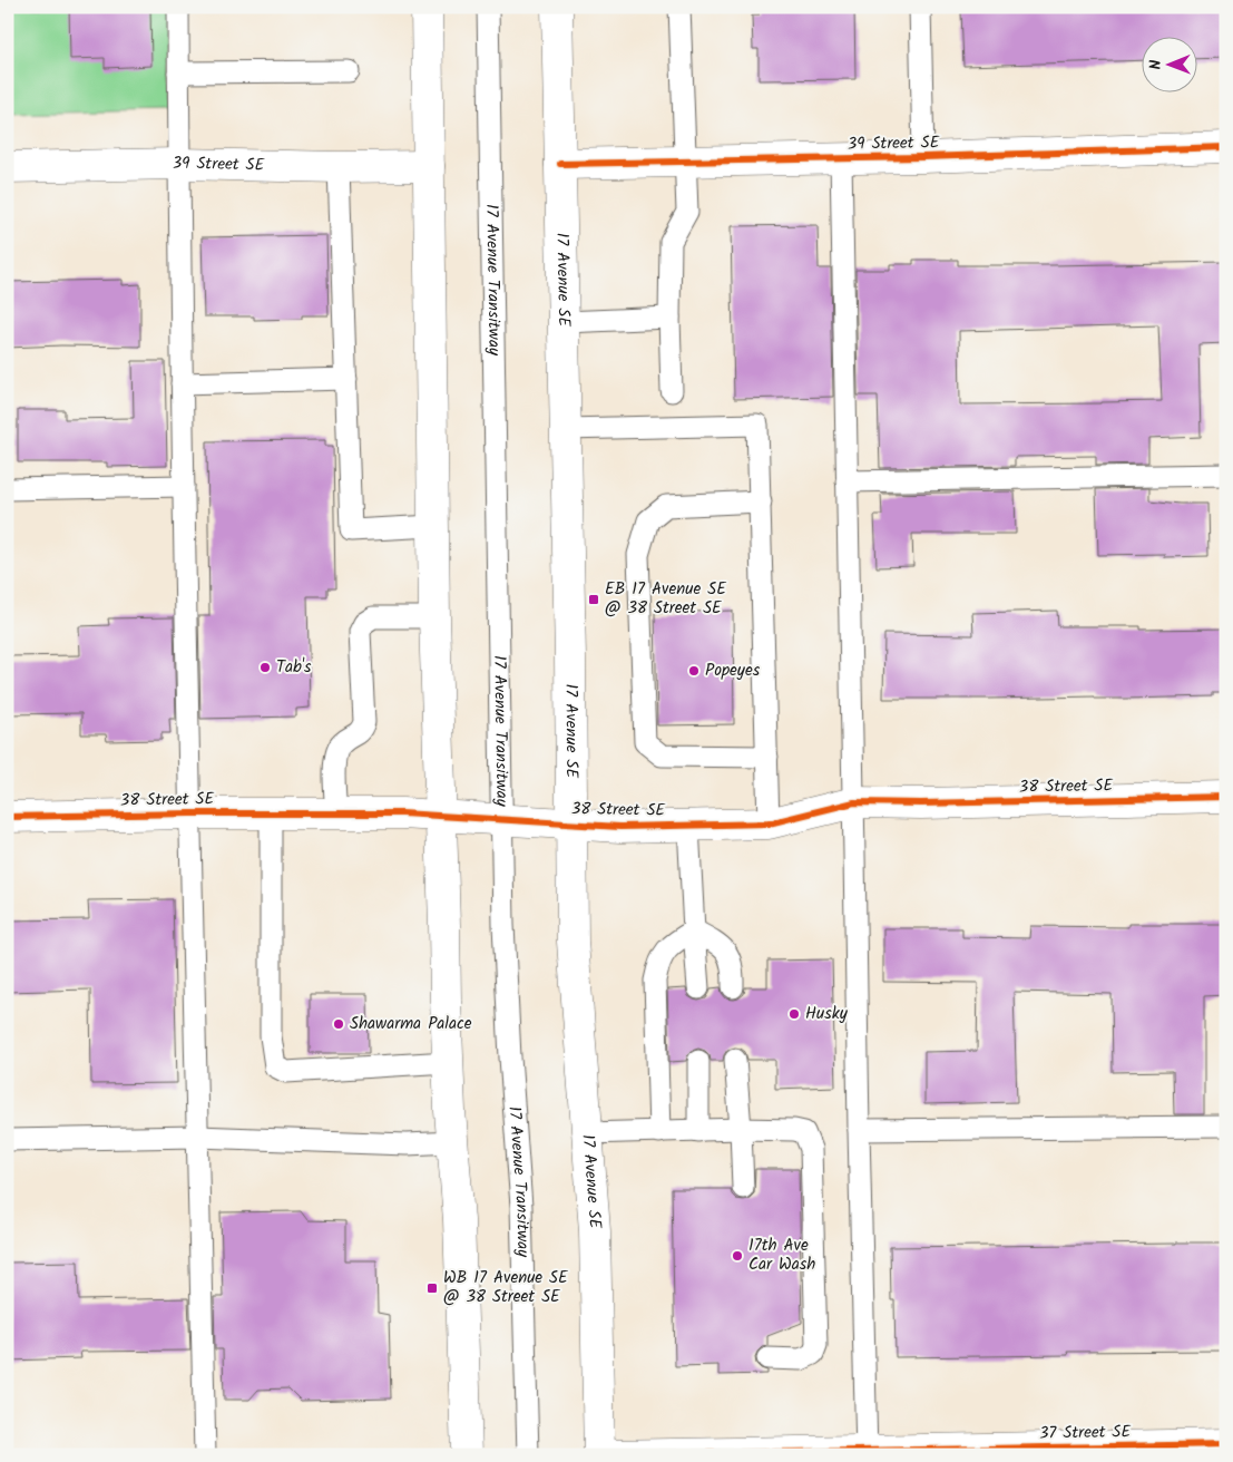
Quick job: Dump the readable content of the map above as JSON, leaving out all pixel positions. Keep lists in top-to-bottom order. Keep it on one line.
{"streets":{"street":["39 Street SE","17 Avenue SE","38 Street SE","37 Street SE"],"lane":["17 Avenue Transitway"]},"crossings":[["39 Street SE","17 Avenue SE"],["17 Avenue Transitway","38 Street SE"],["17 Avenue SE","38 Street SE"]],"places":{"transit":["EB 17 Avenue SE @ 38 Street SE","WB 17 Avenue SE @ 38 Street SE"],"other":["Tab's","Popeyes","Husky","Shawarma Palace","17th Ave Car Wash"]},"north":"left"}
